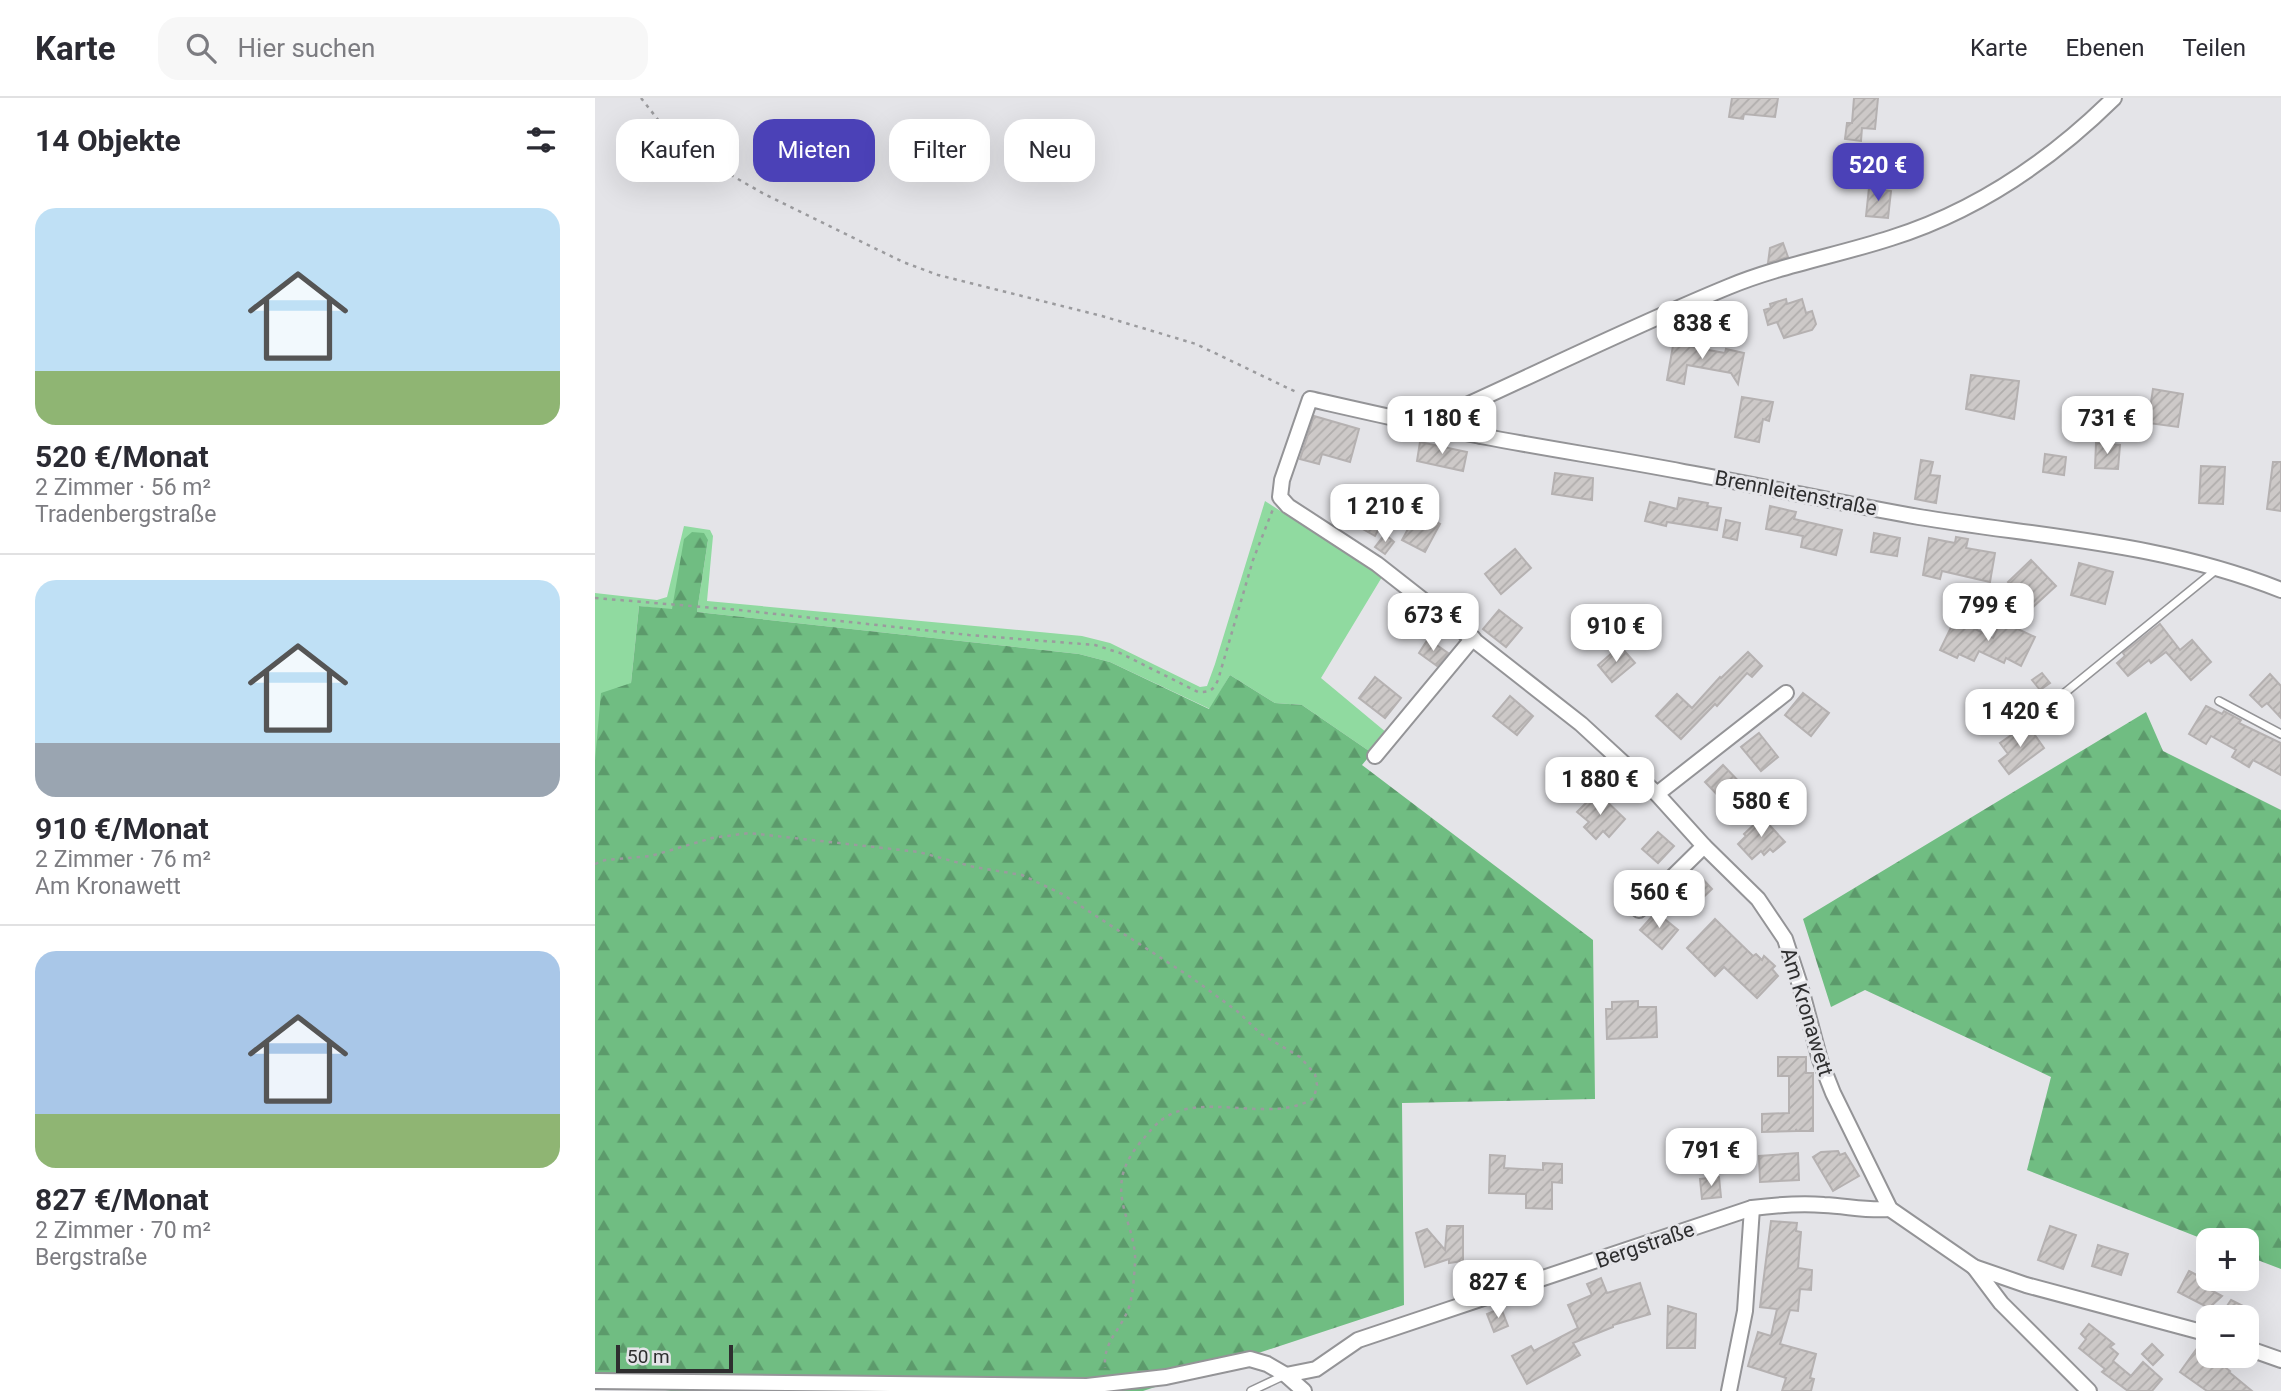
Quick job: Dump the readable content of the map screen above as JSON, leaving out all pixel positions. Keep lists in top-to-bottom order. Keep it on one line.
{"streets":{"street":["Brennleitenstraße","Am Kronawett","Bergstraße"]},"crossings":[["Am Kronawett","Bergstraße"]],"scale_bar":"50 m","page":{"header":"Karte","search":"Hier suchen","nav":["Karte","Ebenen","Teilen"],"heading":"14 Objekte","chip":["Kaufen","Mieten","Filter","Neu"],"price":["520 €","838 €","1 180 €","731 €","1 210 €","799 €","673 €","910 €","1 420 €","1 880 €","580 €","560 €","791 €","827 €"],"list":[{"name":"520 €/Monat","note":"2 Zimmer · 56 m² · Tradenbergstraße"},{"name":"910 €/Monat","note":"2 Zimmer · 76 m² · Am Kronawett"},{"name":"827 €/Monat","note":"2 Zimmer · 70 m² · Bergstraße"}],"map_buttons":["+","−"],"scale":"50 m"}}
